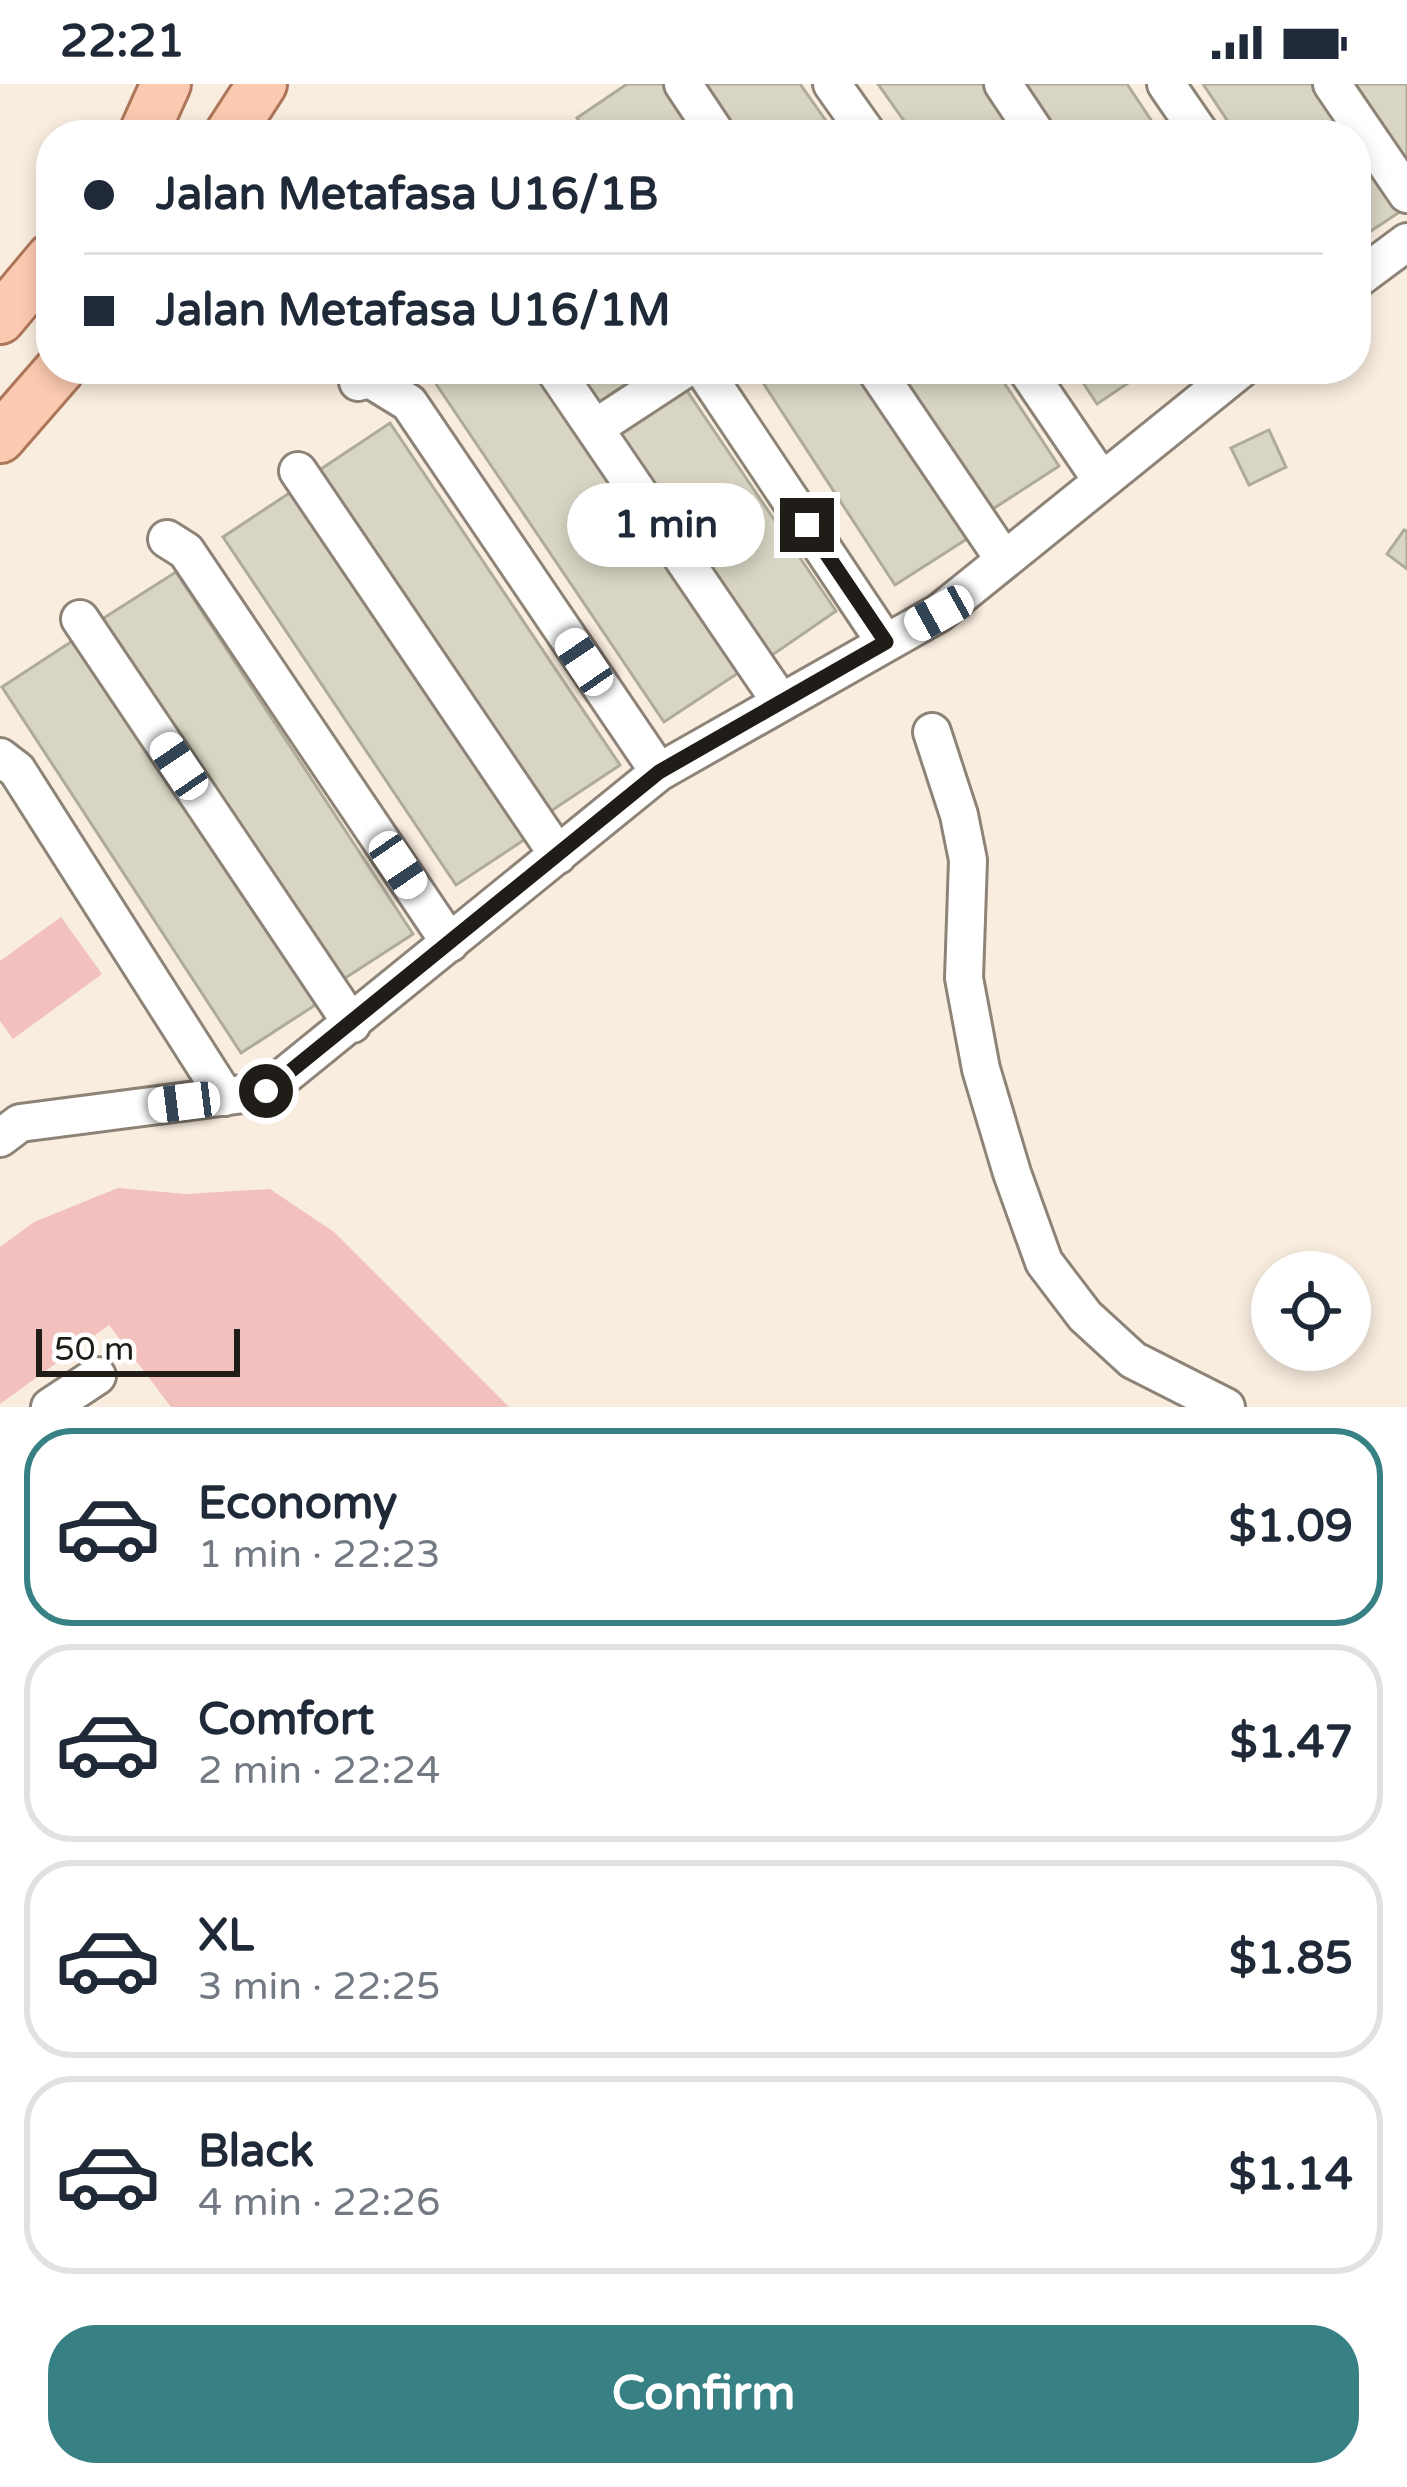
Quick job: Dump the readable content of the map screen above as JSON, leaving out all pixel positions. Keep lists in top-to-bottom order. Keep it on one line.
{"scale_bar":"50 m","page":{"status":"22:21","banner":["Jalan Metafasa U16/1B","Jalan Metafasa U16/1M"],"bubble":"1 min","scale":"50 m","list":[{"name":"Economy","note":"1 min · 22:23","value":"$1.09"},{"name":"Comfort","note":"2 min · 22:24","value":"$1.47"},{"name":"XL","note":"3 min · 22:25","value":"$1.85"},{"name":"Black","note":"4 min · 22:26","value":"$1.14"}],"buttons":"Confirm"}}
